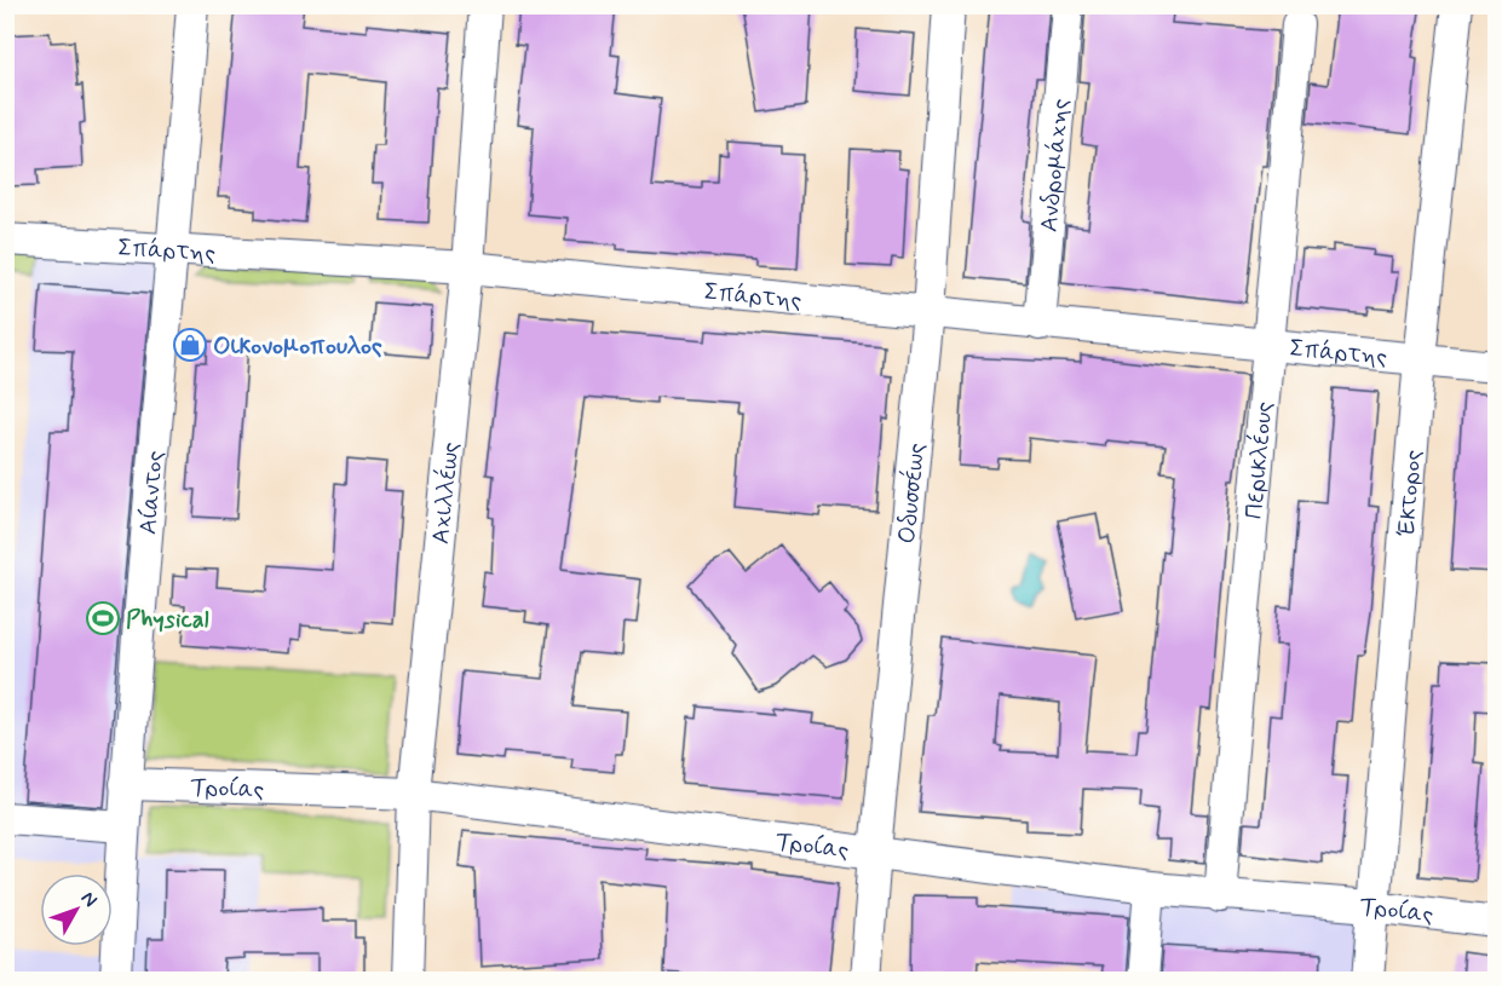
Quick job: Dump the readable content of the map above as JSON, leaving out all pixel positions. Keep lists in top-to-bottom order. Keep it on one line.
{"streets":{"street":["Ανδρομάχης","Σπάρτης","Περικλέους","Αίαντος","Αχιλλέως","Έκτορος","Οδυσσέως","Τροίας"]},"crossings":[["Ανδρομάχης","Σπάρτης"],["Σπάρτης","Περικλέους"],["Σπάρτης","Αίαντος"],["Σπάρτης","Αχιλλέως"],["Σπάρτης","Έκτορος"],["Σπάρτης","Οδυσσέως"],["Περικλέους","Τροίας"],["Αίαντος","Τροίας"],["Αχιλλέως","Τροίας"],["Έκτορος","Τροίας"],["Οδυσσέως","Τροίας"]],"places":{"shop":["Οικονομοπουλος"],"sports":["Physical"]},"north":"top right"}
